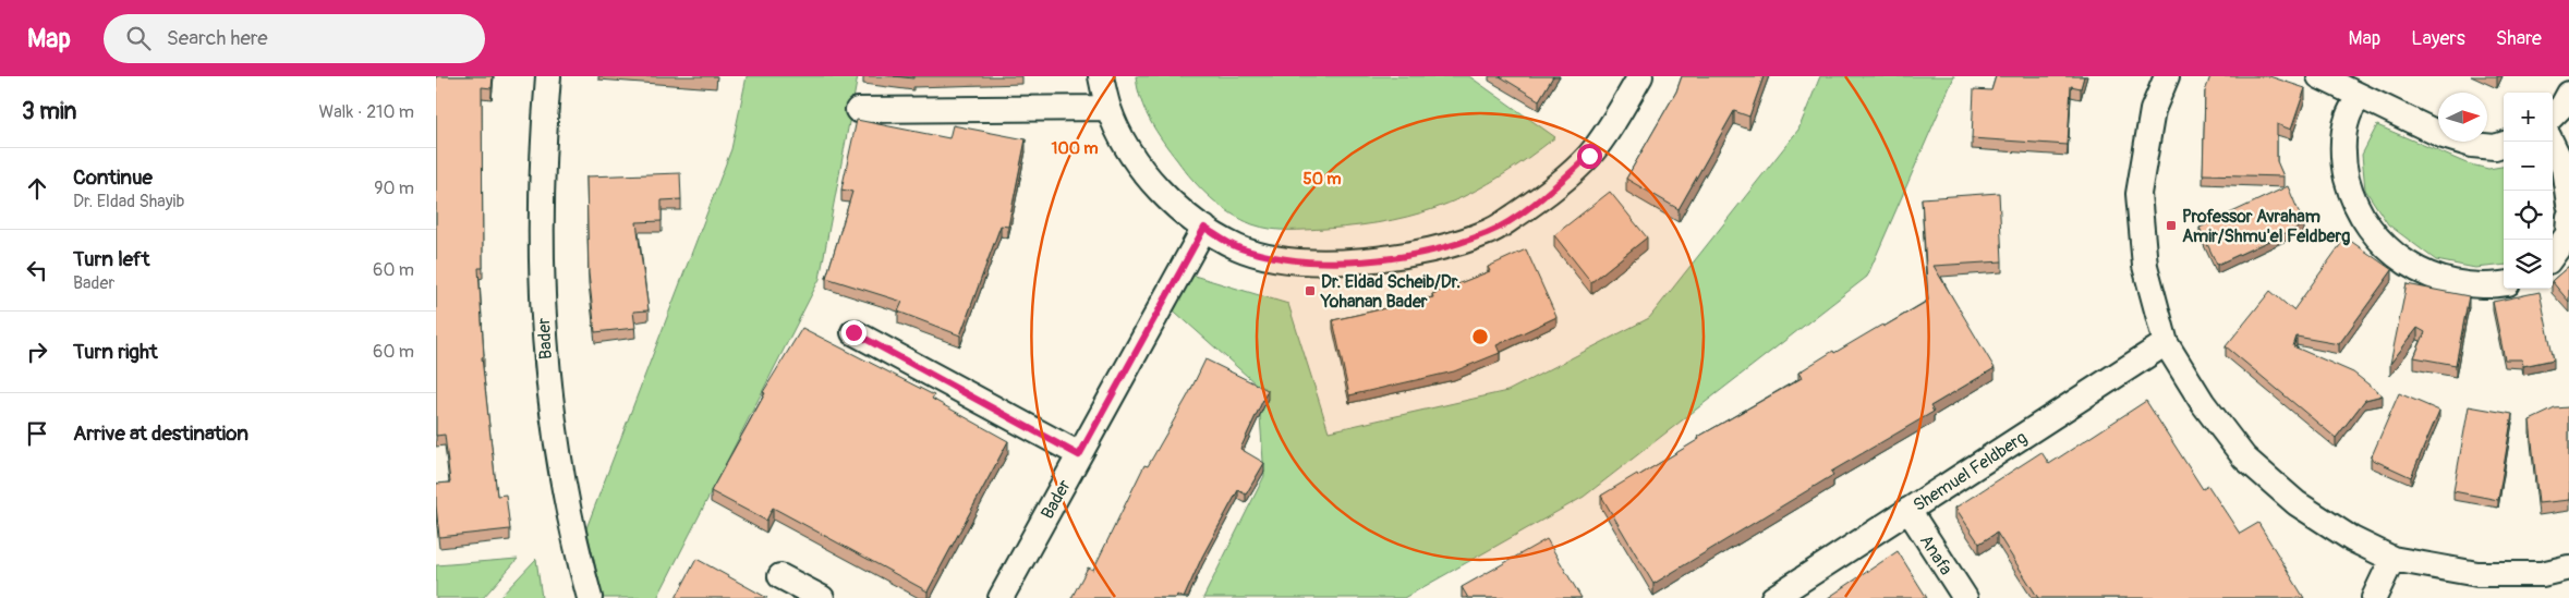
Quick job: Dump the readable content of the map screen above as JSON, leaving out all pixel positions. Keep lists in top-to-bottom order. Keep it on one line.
{"streets":{"street":["Bader","Shemuel Feldberg","Anafa"]},"crossings":[["Shemuel Feldberg","Anafa"]],"places":{"transit":["Professor Avraham Amir/Shmu'el Feldberg","Dr. Eldad Scheib/Dr. Yohanan Bader"]},"north":"right","page":{"header":"Map","search":"Search here","nav":["Map","Layers","Share"],"heading":["3 min","Walk · 210 m"],"map_buttons":["+","−"],"list":[["Continue","Dr. Eldad Shayib","90 m"],["Turn left","Bader","60 m"],["Turn right","60 m"],"Arrive at destination"]},"rings":["100 m","50 m"]}
